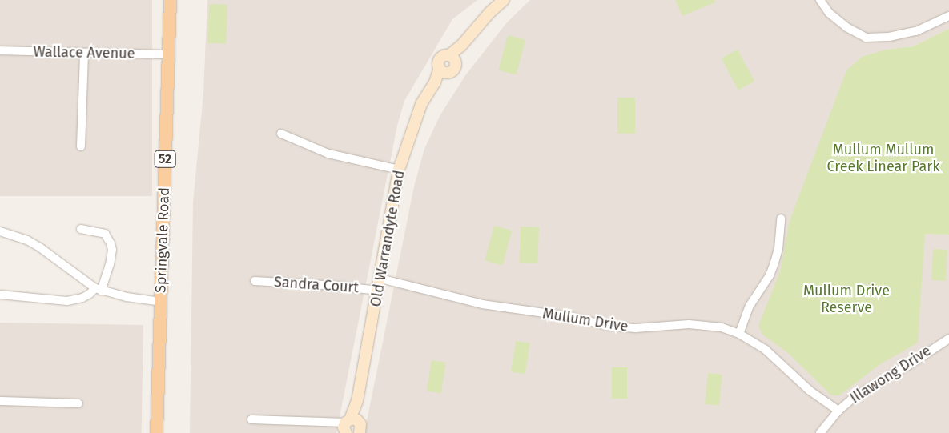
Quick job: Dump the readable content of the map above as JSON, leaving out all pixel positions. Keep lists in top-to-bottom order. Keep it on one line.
{"streets":{"main road":["52","Old Warrandyte Road","Springvale Road"],"street":["Wallace Avenue","Sandra Court","Mullum Drive","Illawong Drive"]},"crossings":[["Wallace Avenue","Springvale Road"],["Old Warrandyte Road","Sandra Court"],["Old Warrandyte Road","Mullum Drive"],["Mullum Drive","Illawong Drive"]],"parks":["Mullum Mullum Creek Linear Park","Mullum Drive Reserve"]}
